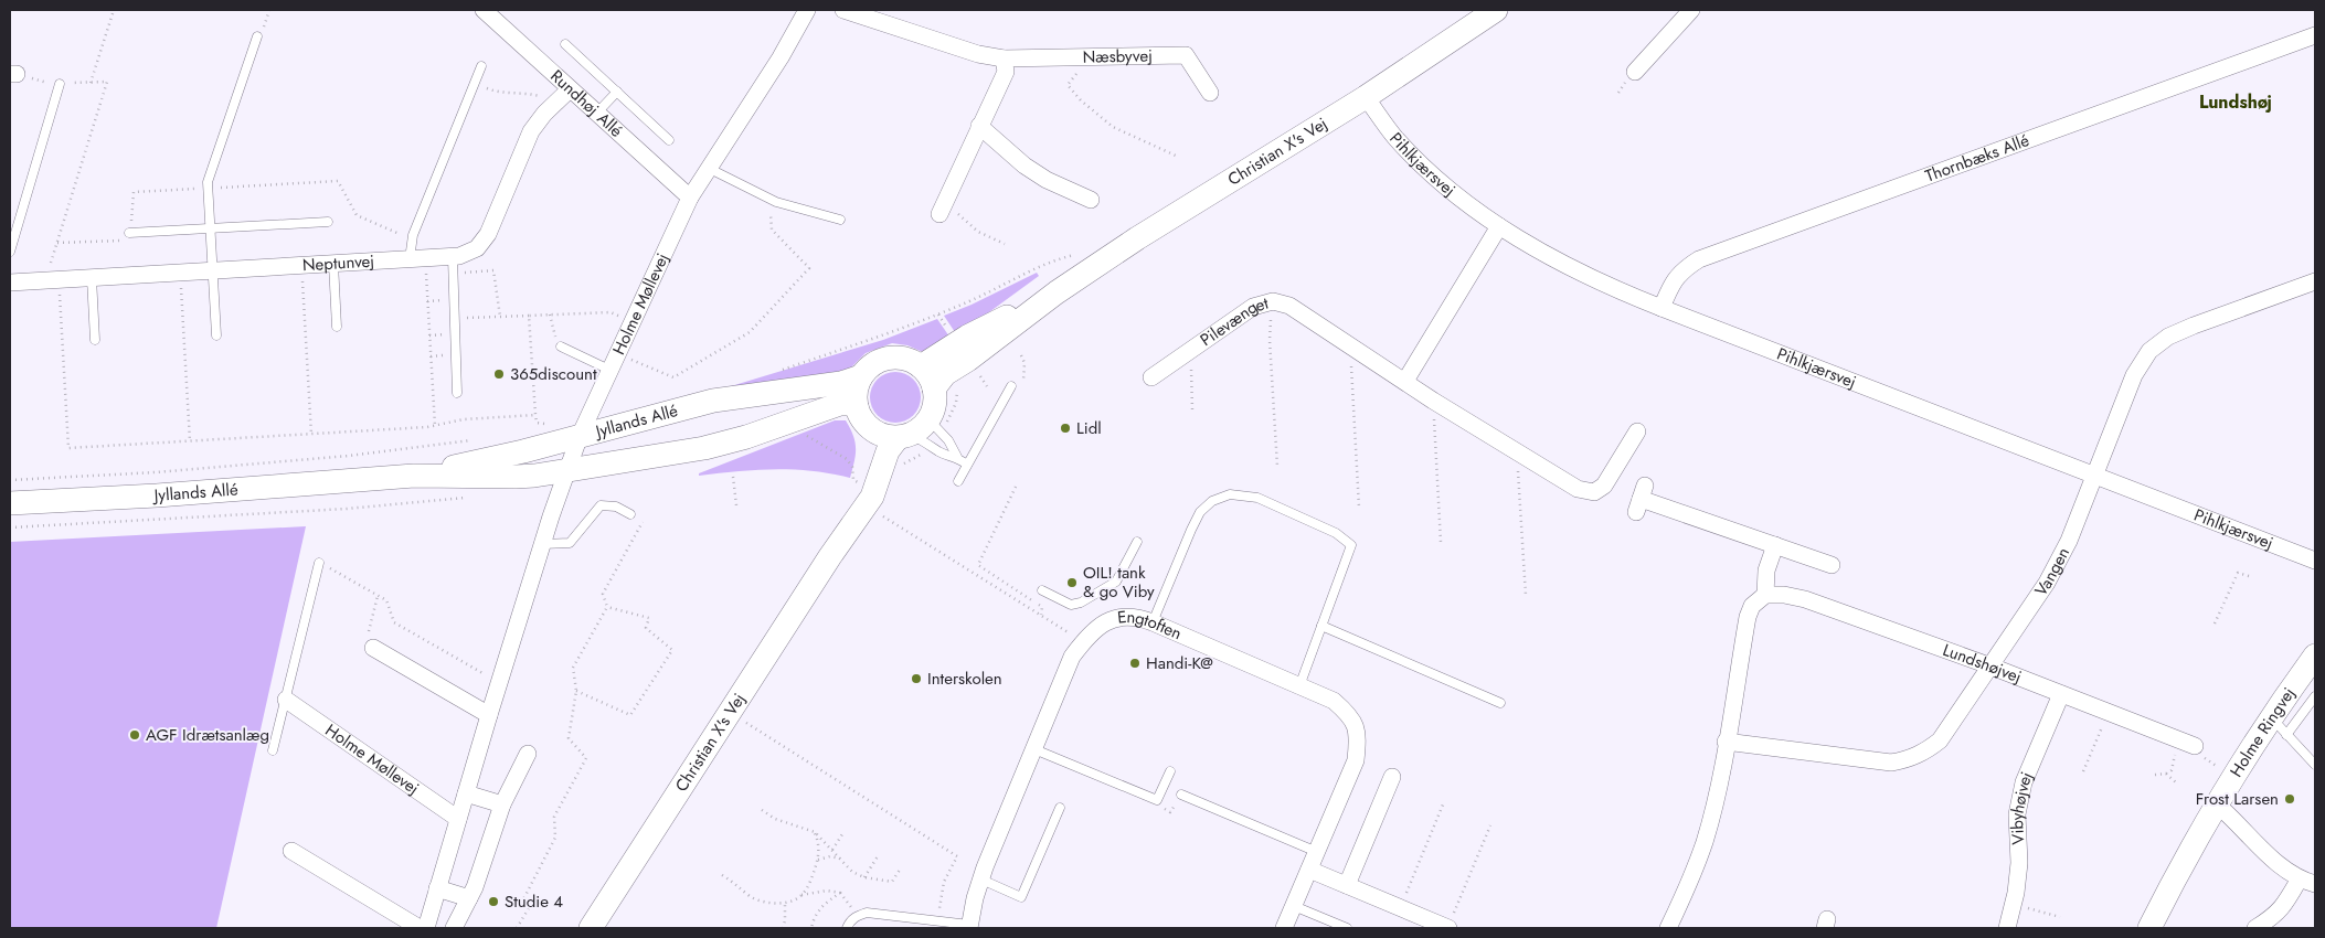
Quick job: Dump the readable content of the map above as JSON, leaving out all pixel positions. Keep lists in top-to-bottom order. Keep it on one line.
{"streets":{"street":["Næsbyvej","Rundhøj Allé","Christian X's Vej","Thornbæks Allé","Pihlkjærsvej","Neptunvej","Holme Møllevej","Pilevænget","Jyllands Allé","Vangen","Engtoften","Lundshøjvej","Holme Ringvej","Vibyhøjvej"]},"crossings":[["Rundhøj Allé","Neptunvej"],["Rundhøj Allé","Holme Møllevej"],["Christian X's Vej","Pihlkjærsvej"],["Christian X's Vej","Jyllands Allé"],["Thornbæks Allé","Pihlkjærsvej"],["Pihlkjærsvej","Vangen"],["Holme Møllevej","Jyllands Allé"],["Vangen","Lundshøjvej"],["Lundshøjvej","Vibyhøjvej"]],"districts":["Lundshøj"],"places":["365discount","Lidl","OIL! tank & go Viby","Handi-K@","Interskolen","AGF Idrætsanlæg","Frost Larsen","Studie 4"]}
